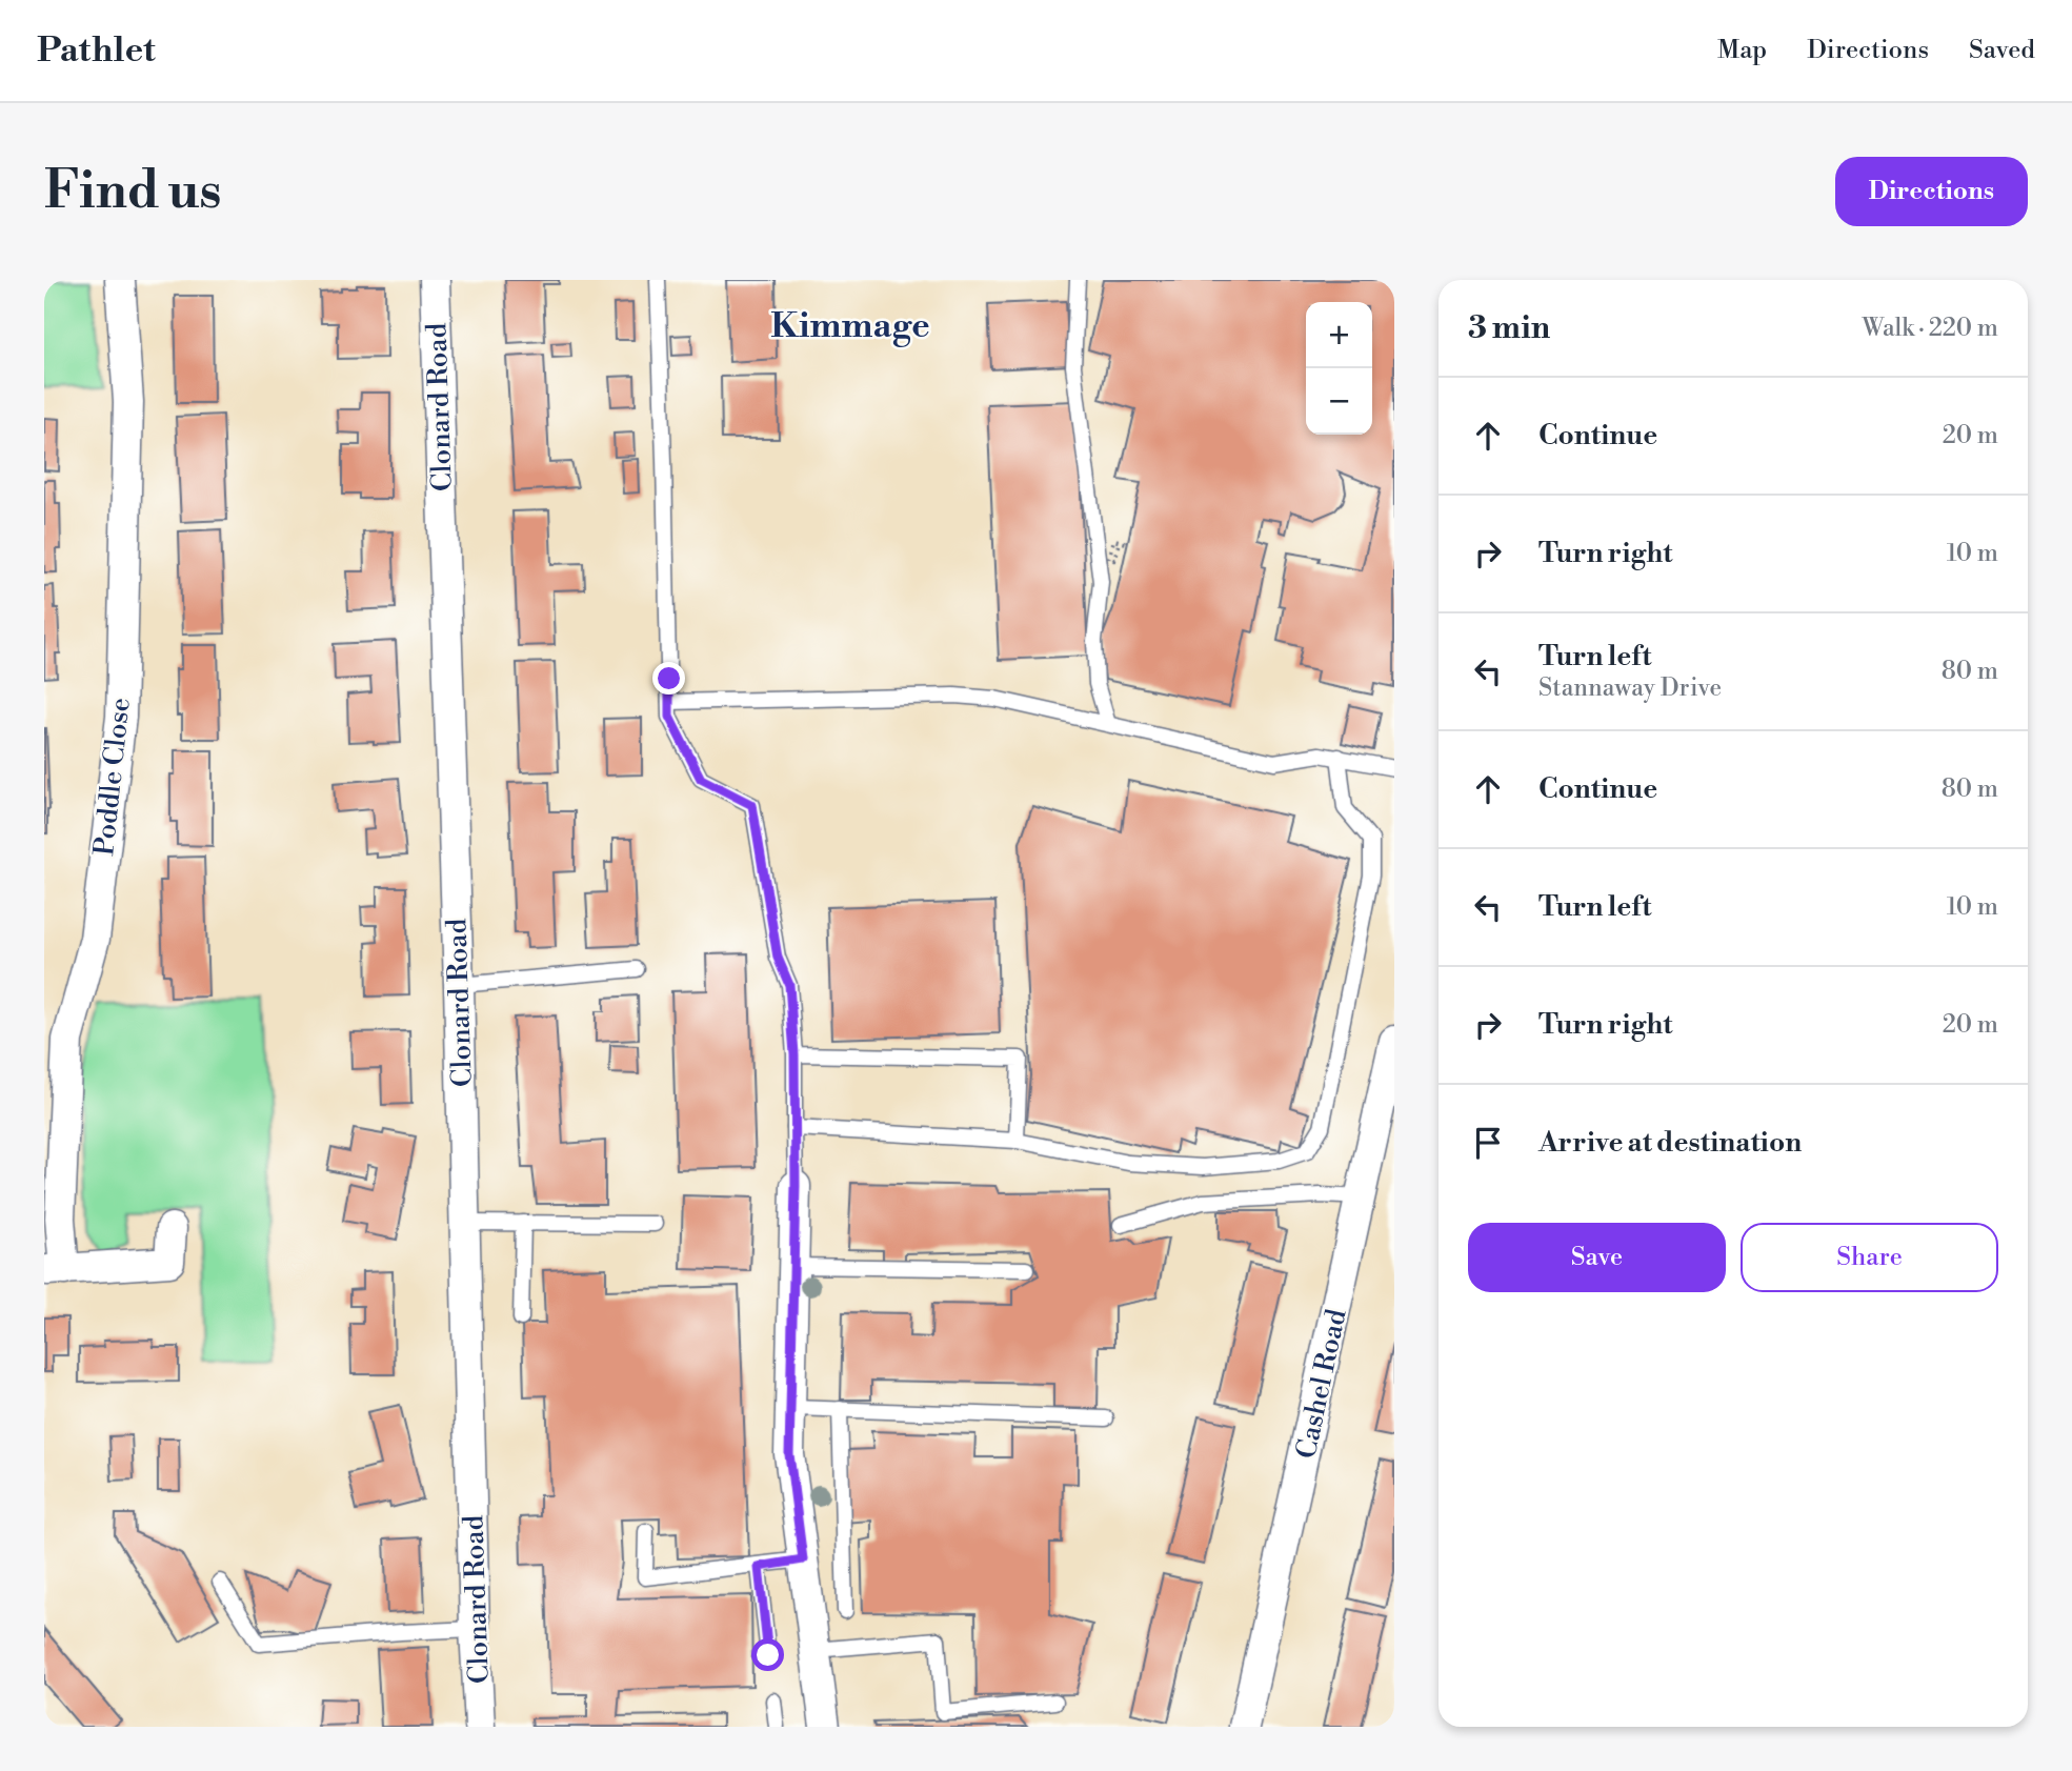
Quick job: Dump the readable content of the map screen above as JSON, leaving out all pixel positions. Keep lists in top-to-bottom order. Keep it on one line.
{"streets":{"street":["Clonard Road","Poddle Close","Cashel Road"]},"districts":["Kimmage"],"page":{"header":"Pathlet","nav":["Map","Directions","Saved"],"buttons":["Directions",["Save","Share"]],"title":"Find us","heading":["3 min","Walk · 220 m"],"map_buttons":["+","−"],"list":[["Continue","20 m"],["Turn right","10 m"],["Turn left","Stannaway Drive","80 m"],["Continue","80 m"],["Turn left","10 m"],["Turn right","20 m"],"Arrive at destination"]}}
